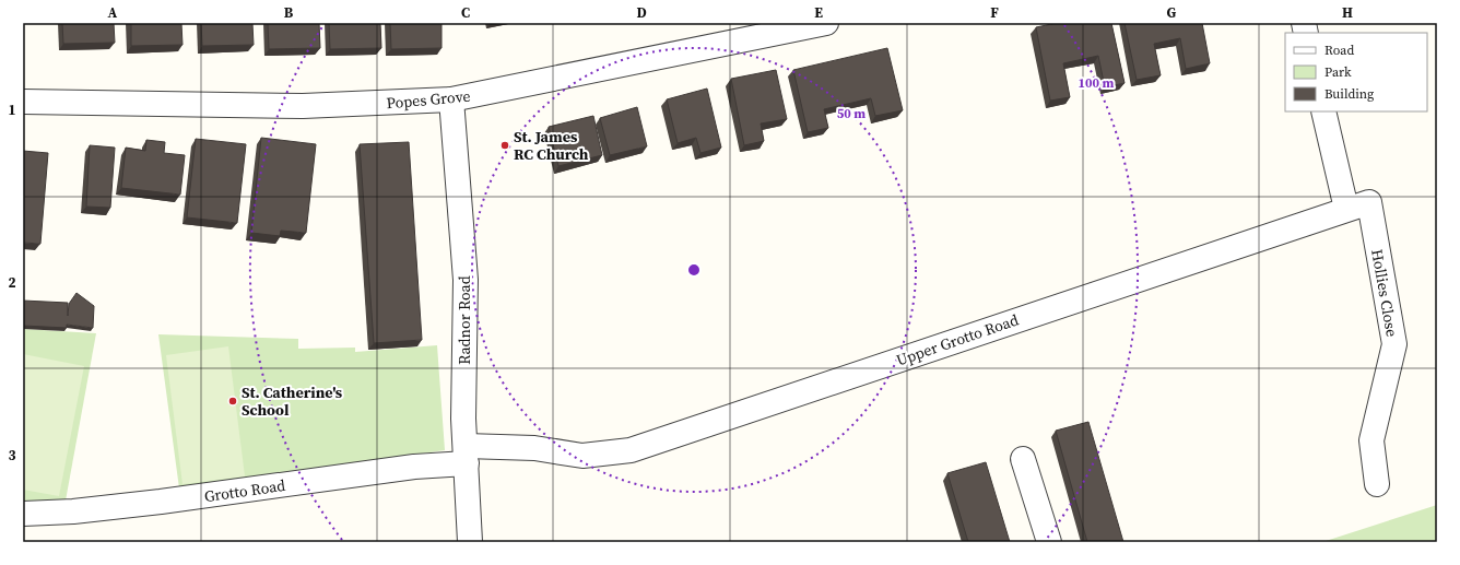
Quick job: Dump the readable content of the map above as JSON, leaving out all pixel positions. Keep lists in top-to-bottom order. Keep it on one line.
{"streets":{"street":["Popes Grove","Hollies Close","Radnor Road","Upper Grotto Road","Grotto Road"]},"crossings":[["Popes Grove","Radnor Road"],["Hollies Close","Upper Grotto Road"],["Radnor Road","Upper Grotto Road"],["Radnor Road","Grotto Road"],["Upper Grotto Road","Grotto Road"]],"places":["St. James RC Church","St. Catherine's School"],"legend":["Road","Park","Building"],"grid":{"columns":["A","B","C","D","E","F","G","H"],"rows":["1","2","3"]},"rings":["100 m","50 m"]}
